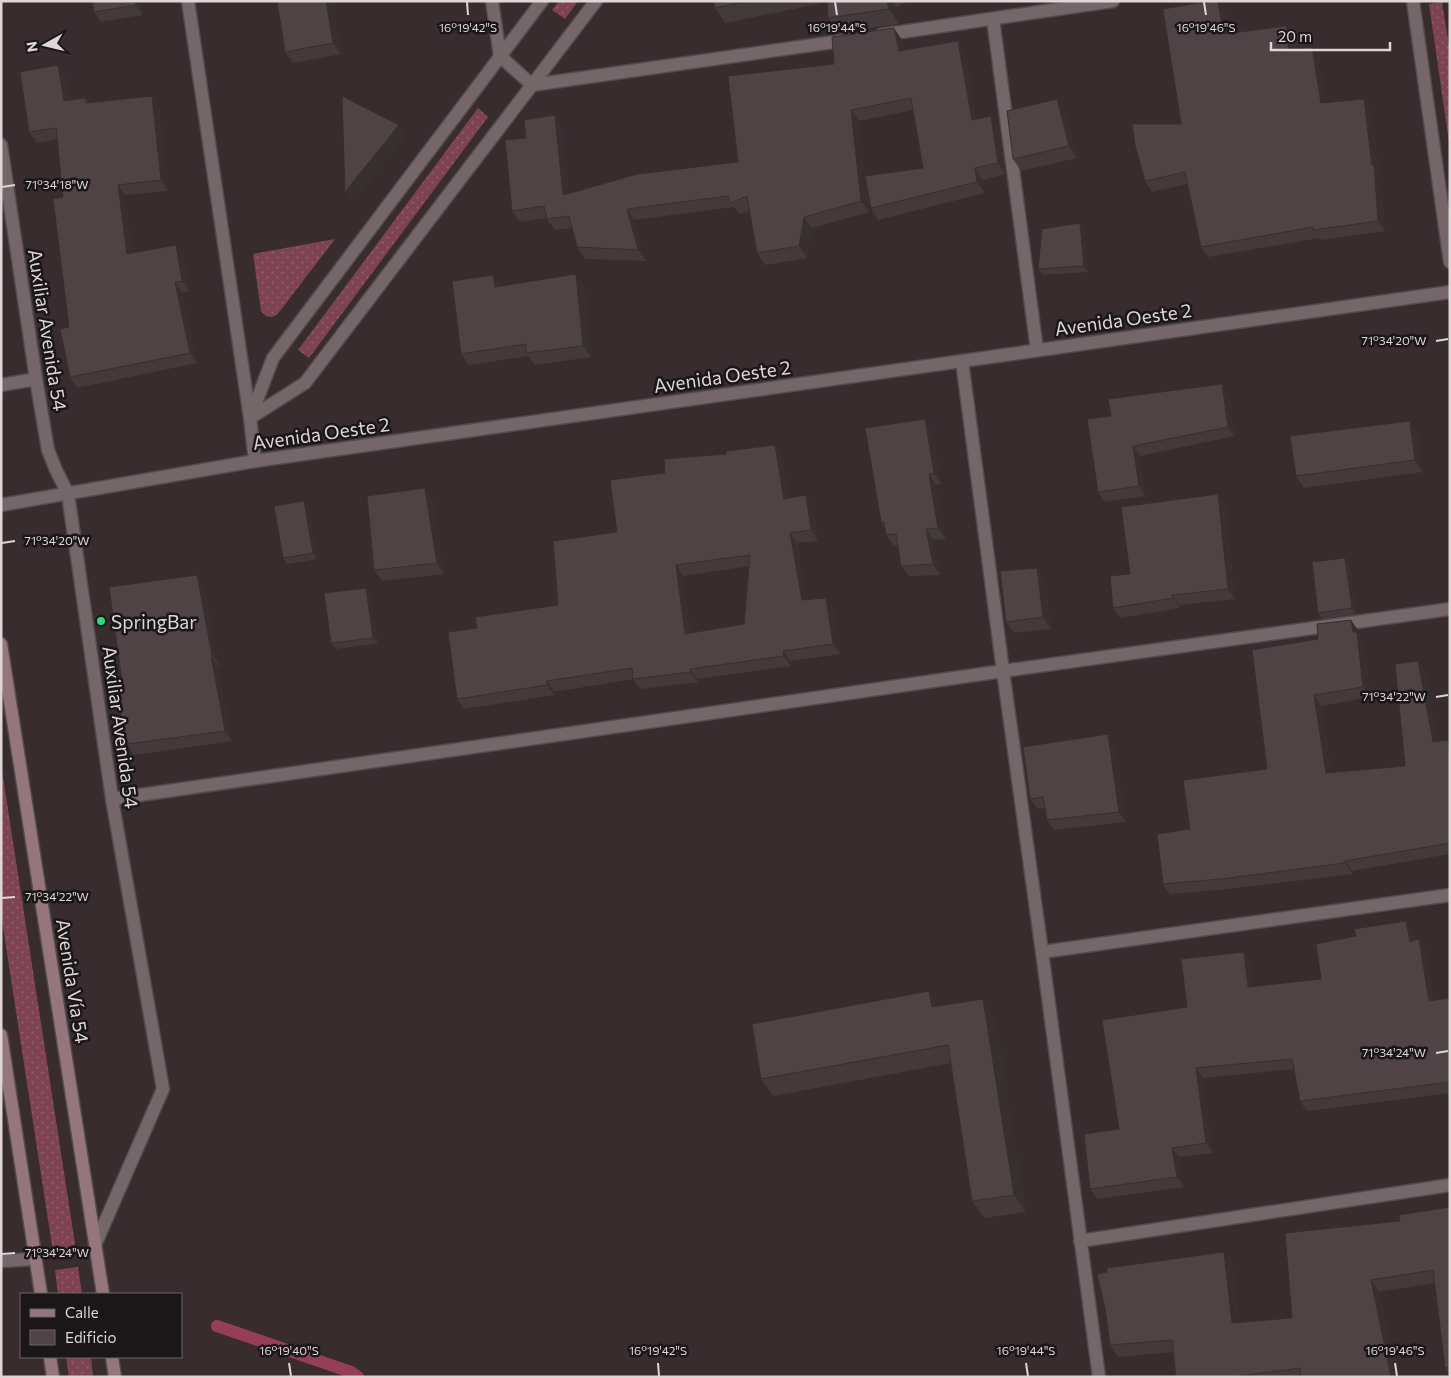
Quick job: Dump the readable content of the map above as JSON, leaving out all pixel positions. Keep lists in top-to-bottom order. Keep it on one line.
{"streets":{"main road":["Avenida Vía 54"],"street":["Avenida Oeste 2","Auxiliar Avenida 54"]},"crossings":[["Avenida Oeste 2","Auxiliar Avenida 54"],["Auxiliar Avenida 54","Avenida Vía 54"]],"places":["SpringBar"],"legend":["Calle","Edificio"],"scale_bar":"20 m","north":"left","coordinates":["16°19'42\"S","16°19'44\"S","16°19'46\"S","71°34'18\"W","71°34'20\"W","71°34'22\"W","71°34'24\"W","16°19'40\"S"]}
